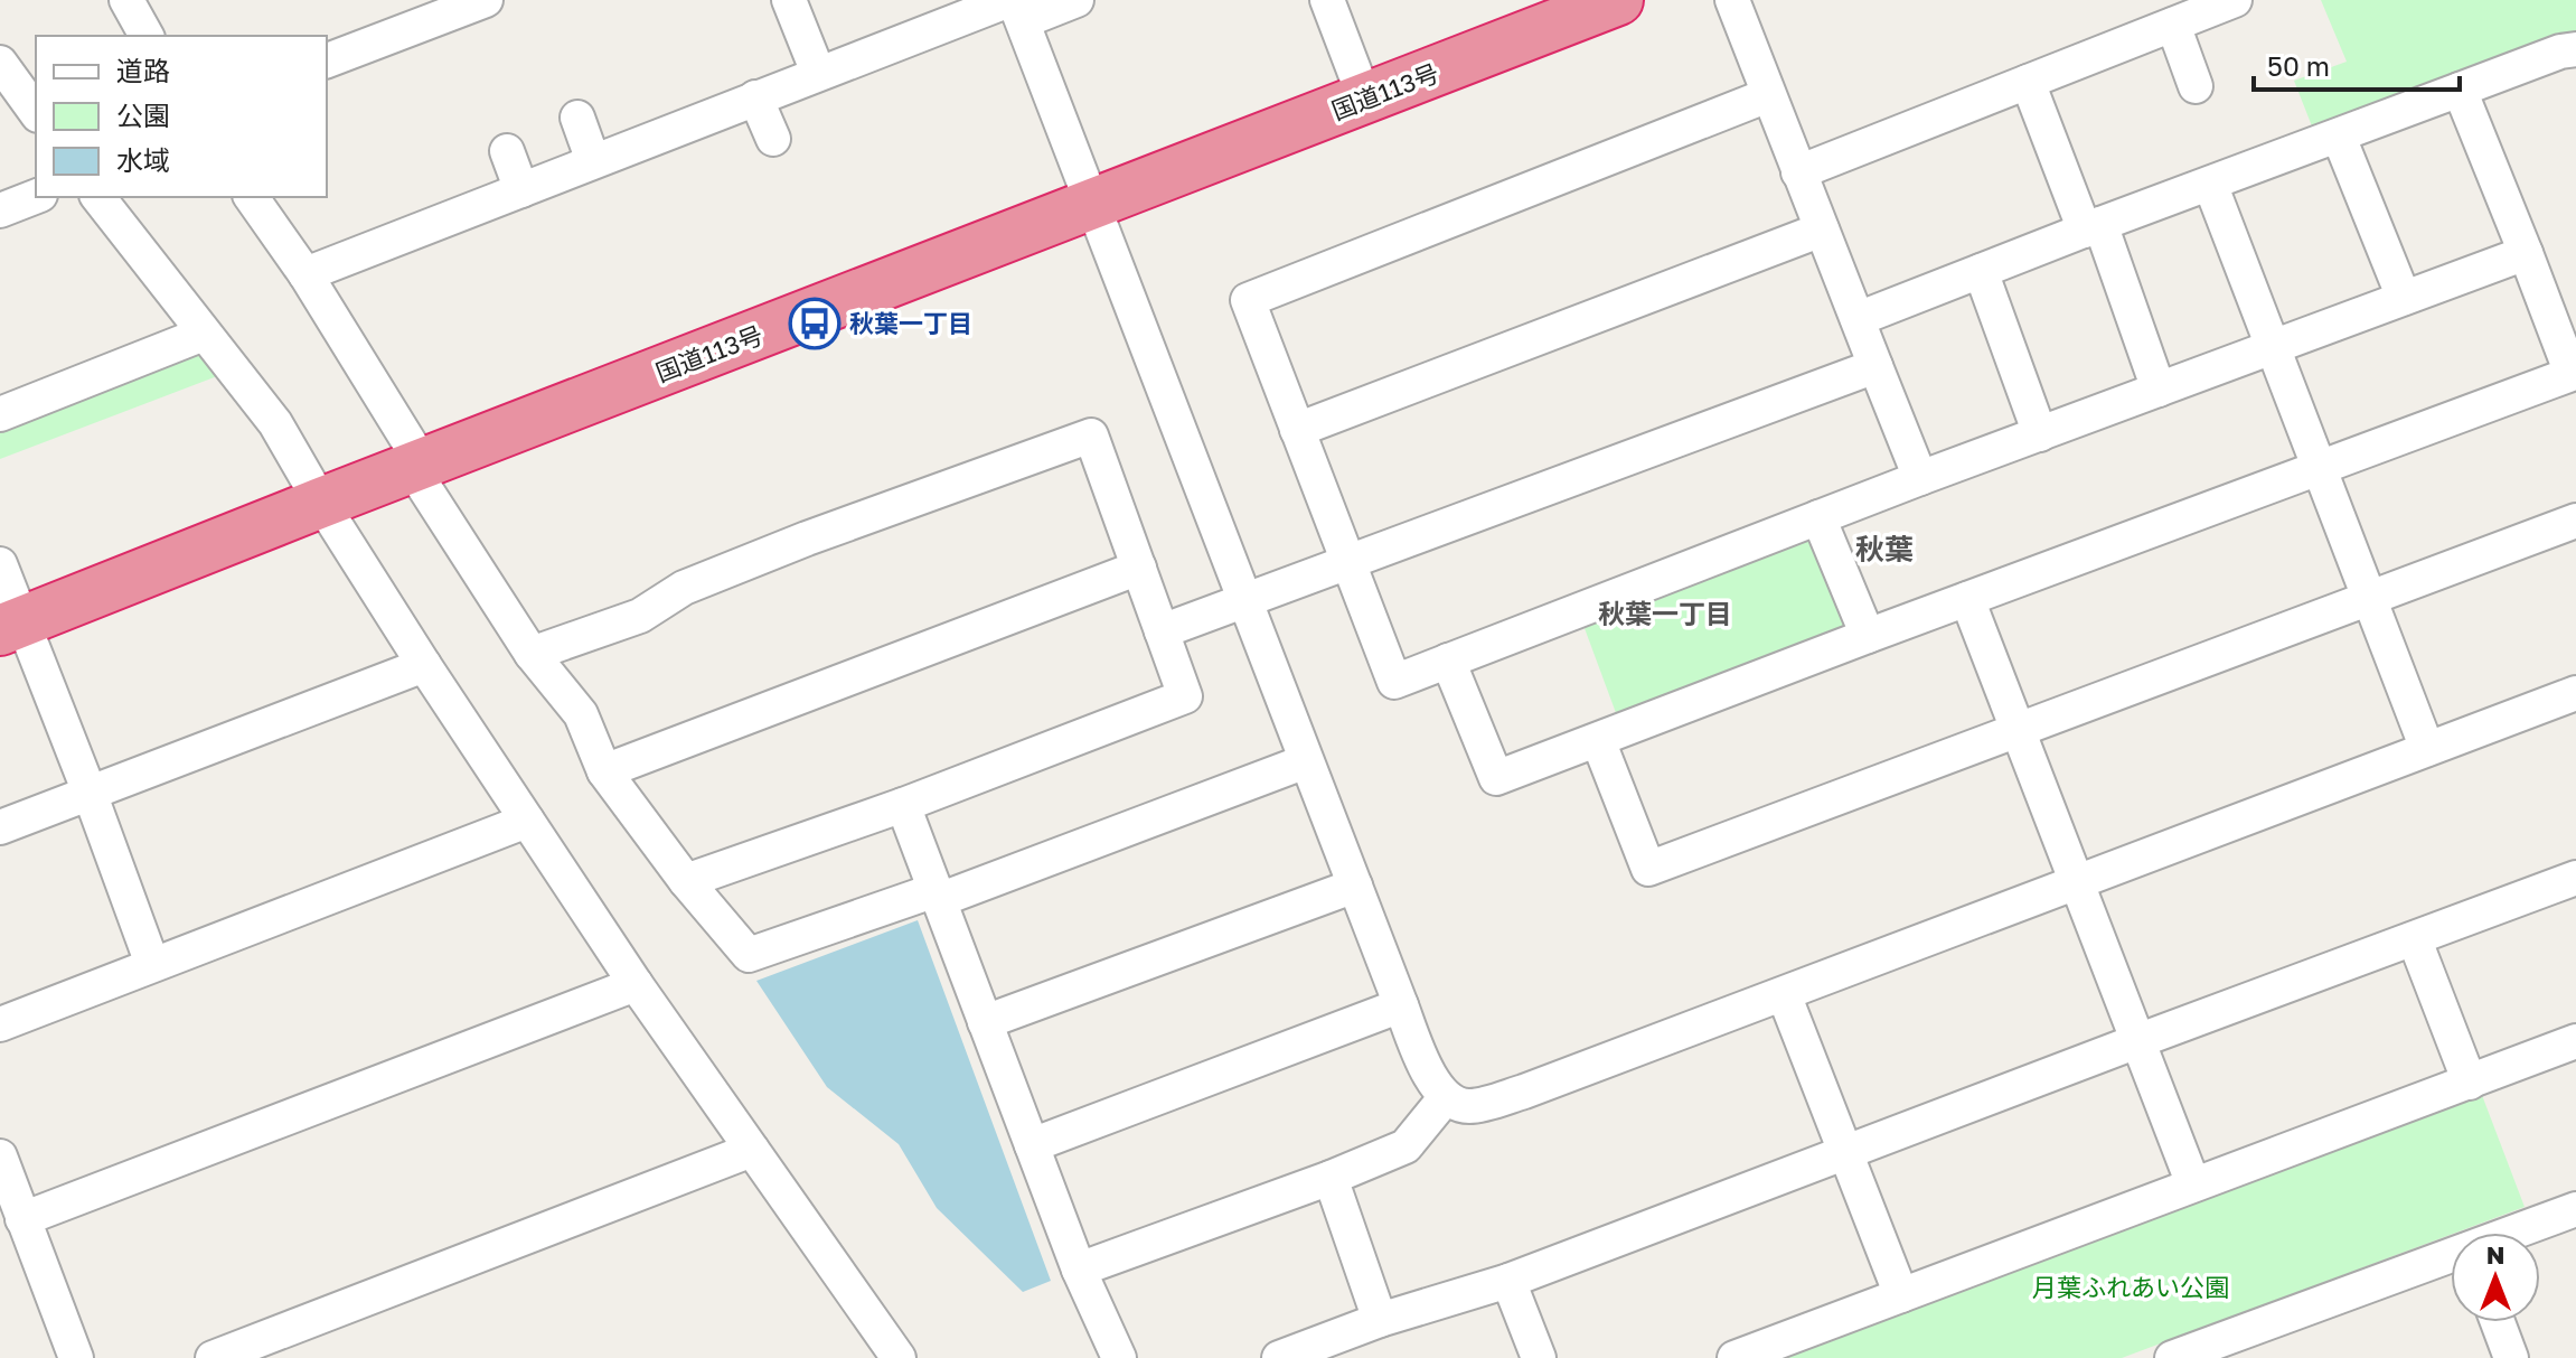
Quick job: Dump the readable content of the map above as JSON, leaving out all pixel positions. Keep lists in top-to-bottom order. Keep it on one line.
{"streets":{"highway":["国道113号"]},"districts":["秋葉","秋葉一丁目"],"parks":["月葉ふれあい公園"],"places":{"bus stop":["秋葉一丁目"]},"legend":["道路","公園","水域"],"scale_bar":"50 m","north":"top"}
